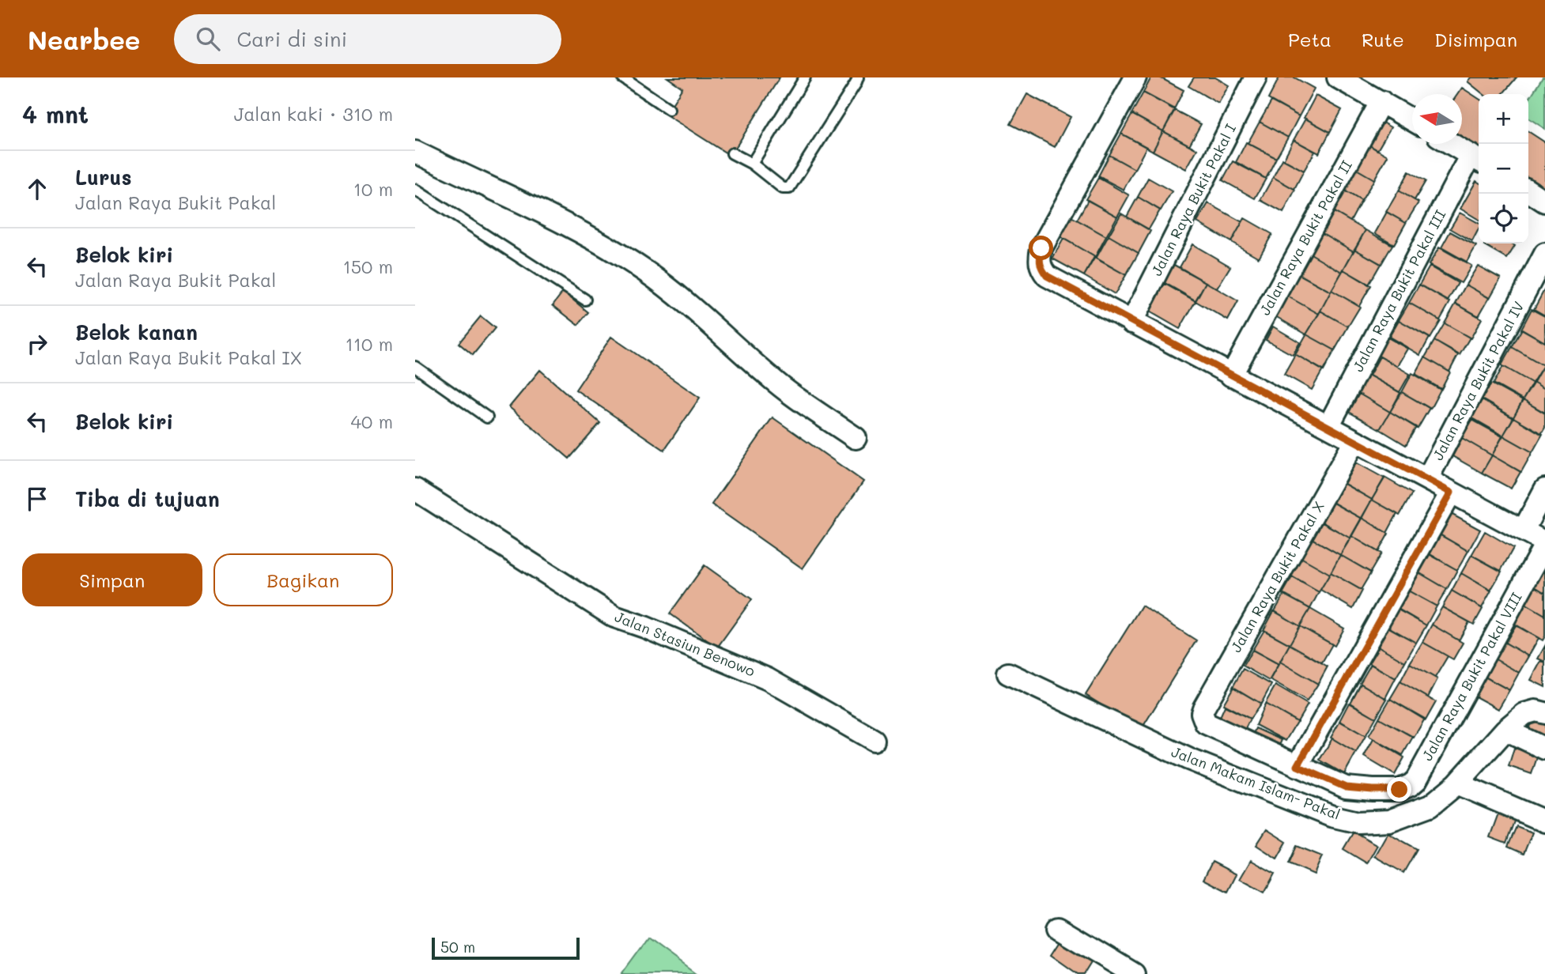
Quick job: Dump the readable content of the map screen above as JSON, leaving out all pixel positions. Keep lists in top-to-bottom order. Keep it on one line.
{"streets":{"street":["Jalan Raya Bukit Pakal I","Jalan Raya Bukit Pakal II","Jalan Raya Bukit Pakal III","Jalan Raya Bukit Pakal IV","Jalan Raya Bukit Pakal X","Jalan Stasiun Benowo","Jalan Raya Bukit Pakal VIII","Jalan Makam Islam- Pakal"]},"crossings":[["Jalan Raya Bukit Pakal X","Jalan Raya Bukit Pakal VIII"]],"scale_bar":"50 m","north":"left","page":{"header":"Nearbee","search":"Cari di sini","nav":["Peta","Rute","Disimpan"],"heading":["4 mnt","Jalan kaki · 310 m"],"map_buttons":["+","−"],"list":[["Lurus","Jalan Raya Bukit Pakal","10 m"],["Belok kiri","Jalan Raya Bukit Pakal","150 m"],["Belok kanan","Jalan Raya Bukit Pakal IX","110 m"],["Belok kiri","40 m"],"Tiba di tujuan"],"buttons":["Simpan","Bagikan"],"scale":"50 m"}}
